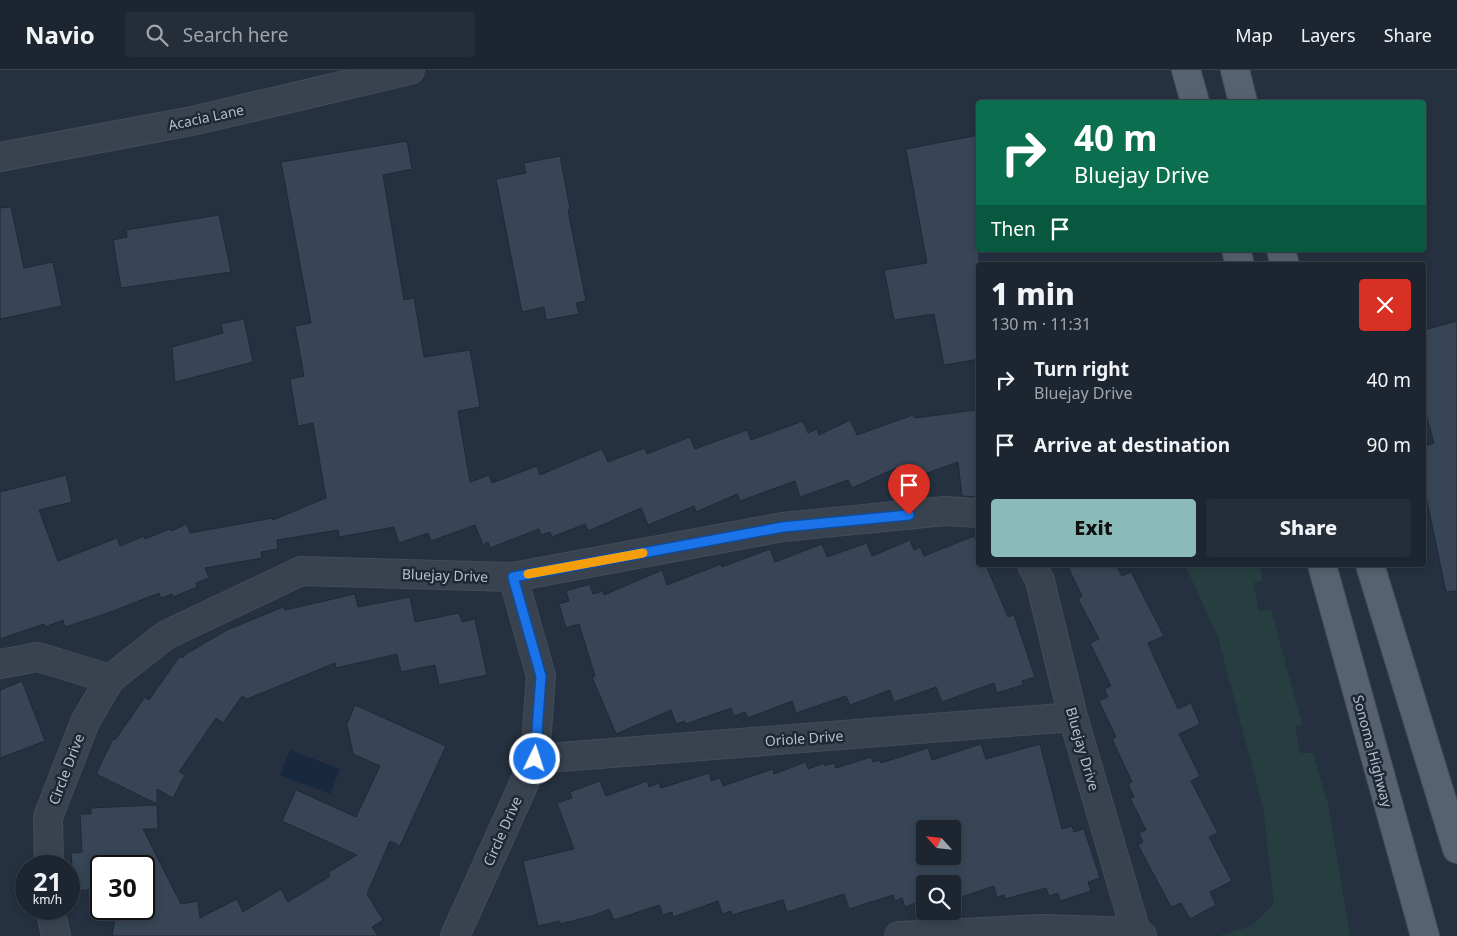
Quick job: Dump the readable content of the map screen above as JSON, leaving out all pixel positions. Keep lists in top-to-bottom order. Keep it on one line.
{"streets":{"main road":["Sonoma Highway"],"street":["Acacia Lane","Bluejay Drive","Oriole Drive","Circle Drive"]},"crossings":[["Bluejay Drive","Oriole Drive"],["Bluejay Drive","Circle Drive"],["Oriole Drive","Circle Drive"]],"north":"top left","page":{"header":"Navio","search":"Search here","nav":["Map","Layers","Share"],"turn":["40 m","Bluejay Drive"],"then":"Then","heading":["1 min","130 m · 11:31"],"list":[{"name":"Turn right","note":"Bluejay Drive","value":"40 m"},{"name":"Arrive at destination","value":"90 m"}],"buttons":["Exit","Share"],"speed":"21 km/h","limit":"30"}}
